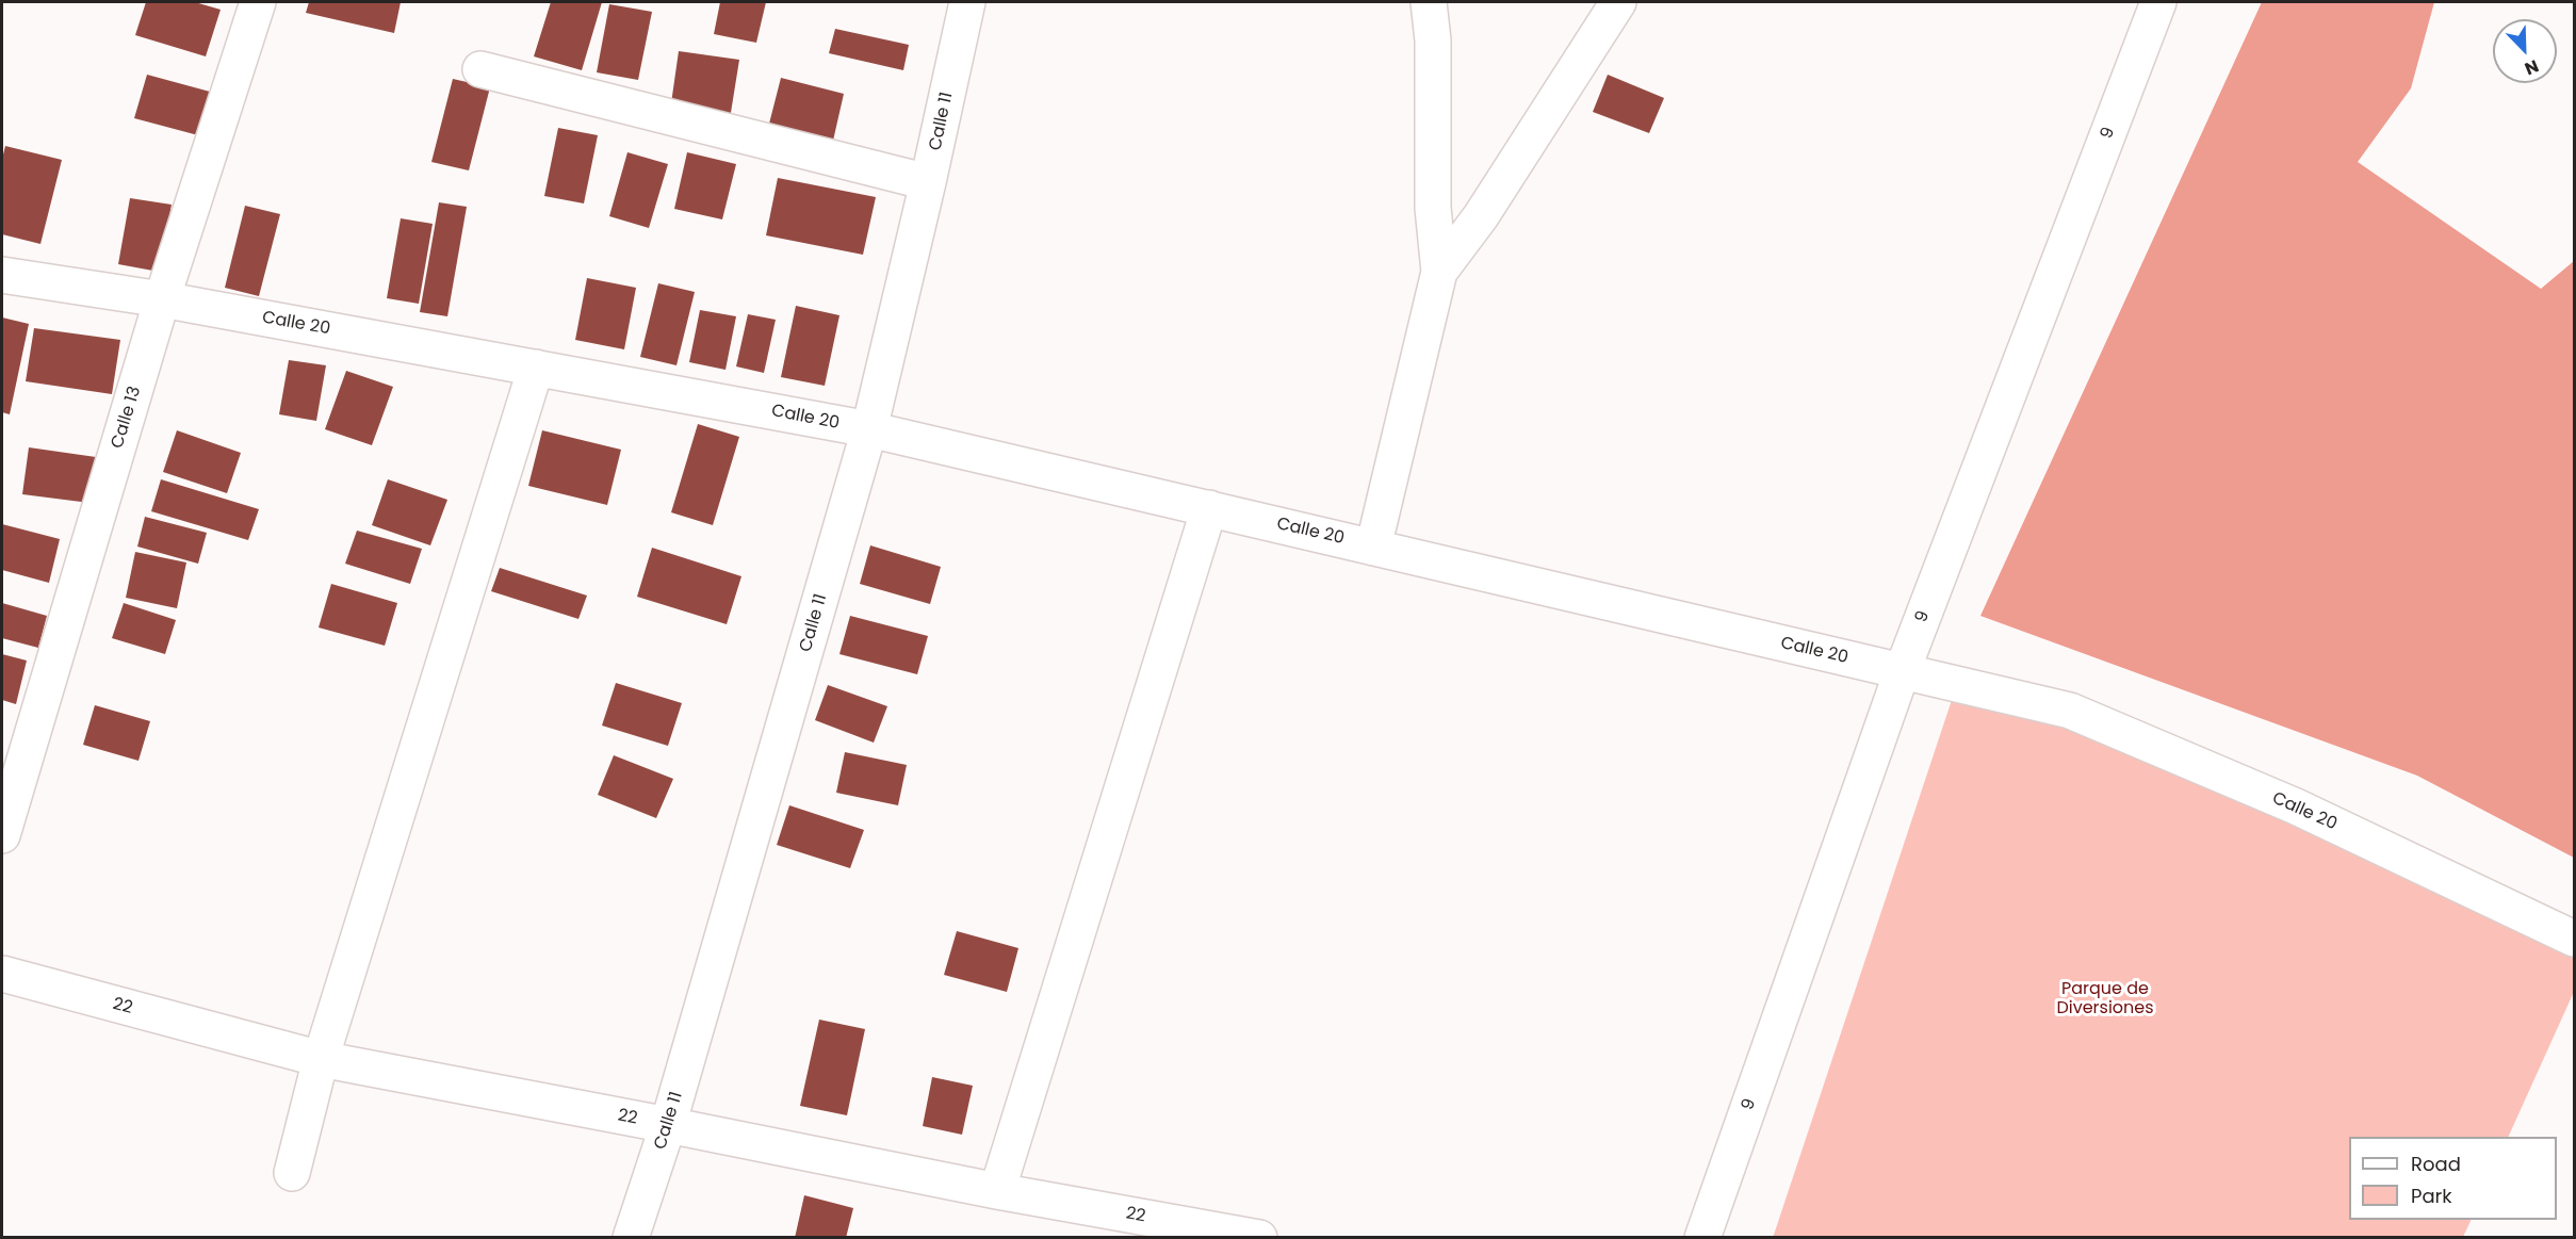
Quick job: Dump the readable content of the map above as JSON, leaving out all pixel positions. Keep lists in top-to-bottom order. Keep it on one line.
{"streets":{"street":["Calle 11","9","Calle 20","Calle 13","22"]},"crossings":[["Calle 11","Calle 20"],["Calle 11","22"],["9","Calle 20"],["Calle 20","Calle 13"]],"parks":["Parque de Diversiones"],"legend":["Road","Park"],"north":"bottom right"}
